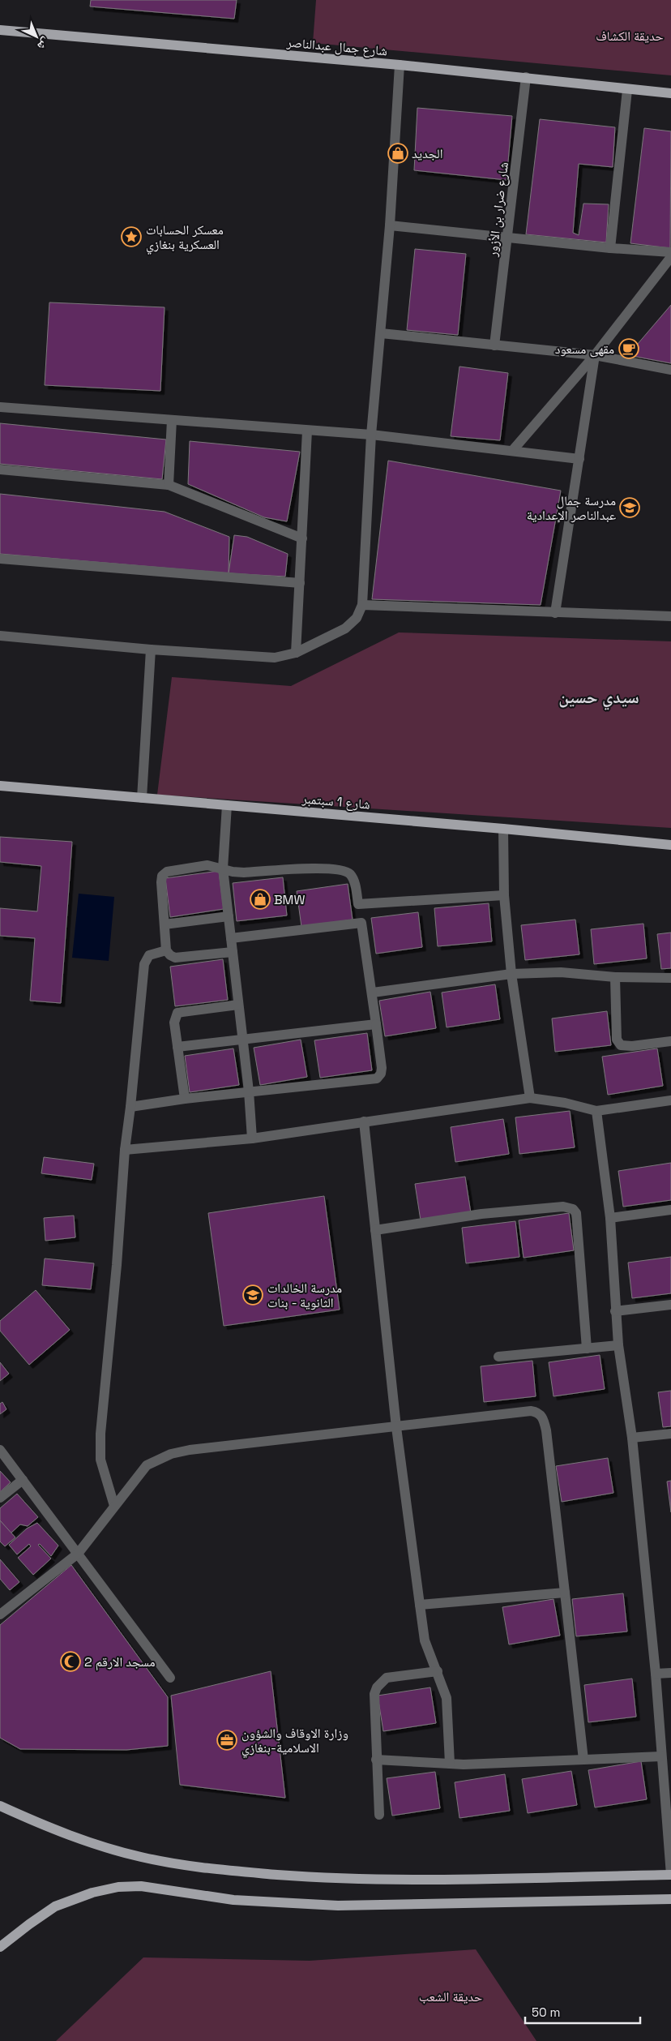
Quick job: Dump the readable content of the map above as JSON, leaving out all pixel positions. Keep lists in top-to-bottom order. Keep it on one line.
{"streets":{"main road":["شارع جمال عبدالناصر","شارع 1 سبتمبر"],"street":["شارع ضرار بن الأزور"]},"crossings":[["شارع جمال عبدالناصر","شارع ضرار بن الأزور"]],"districts":["سيدي حسين"],"parks":["حديقة الكشاف","حديقة الشعب"],"places":{"shop":["الجديد","BMW"],"place":["معسكر الحسابات العسكرية بنغازي"],"cafe":["مقهى مسعود"],"school or university":["مدرسة جمال عبدالناصر الإعدادية","مدرسة الخالدات الثانوية - بنات"],"mosque":["مسجد الارقم 2"],"office":["وزارة الاوقاف والشؤون الاسلامية-بنغازي"]},"scale_bar":"50 m","north":"bottom right"}
